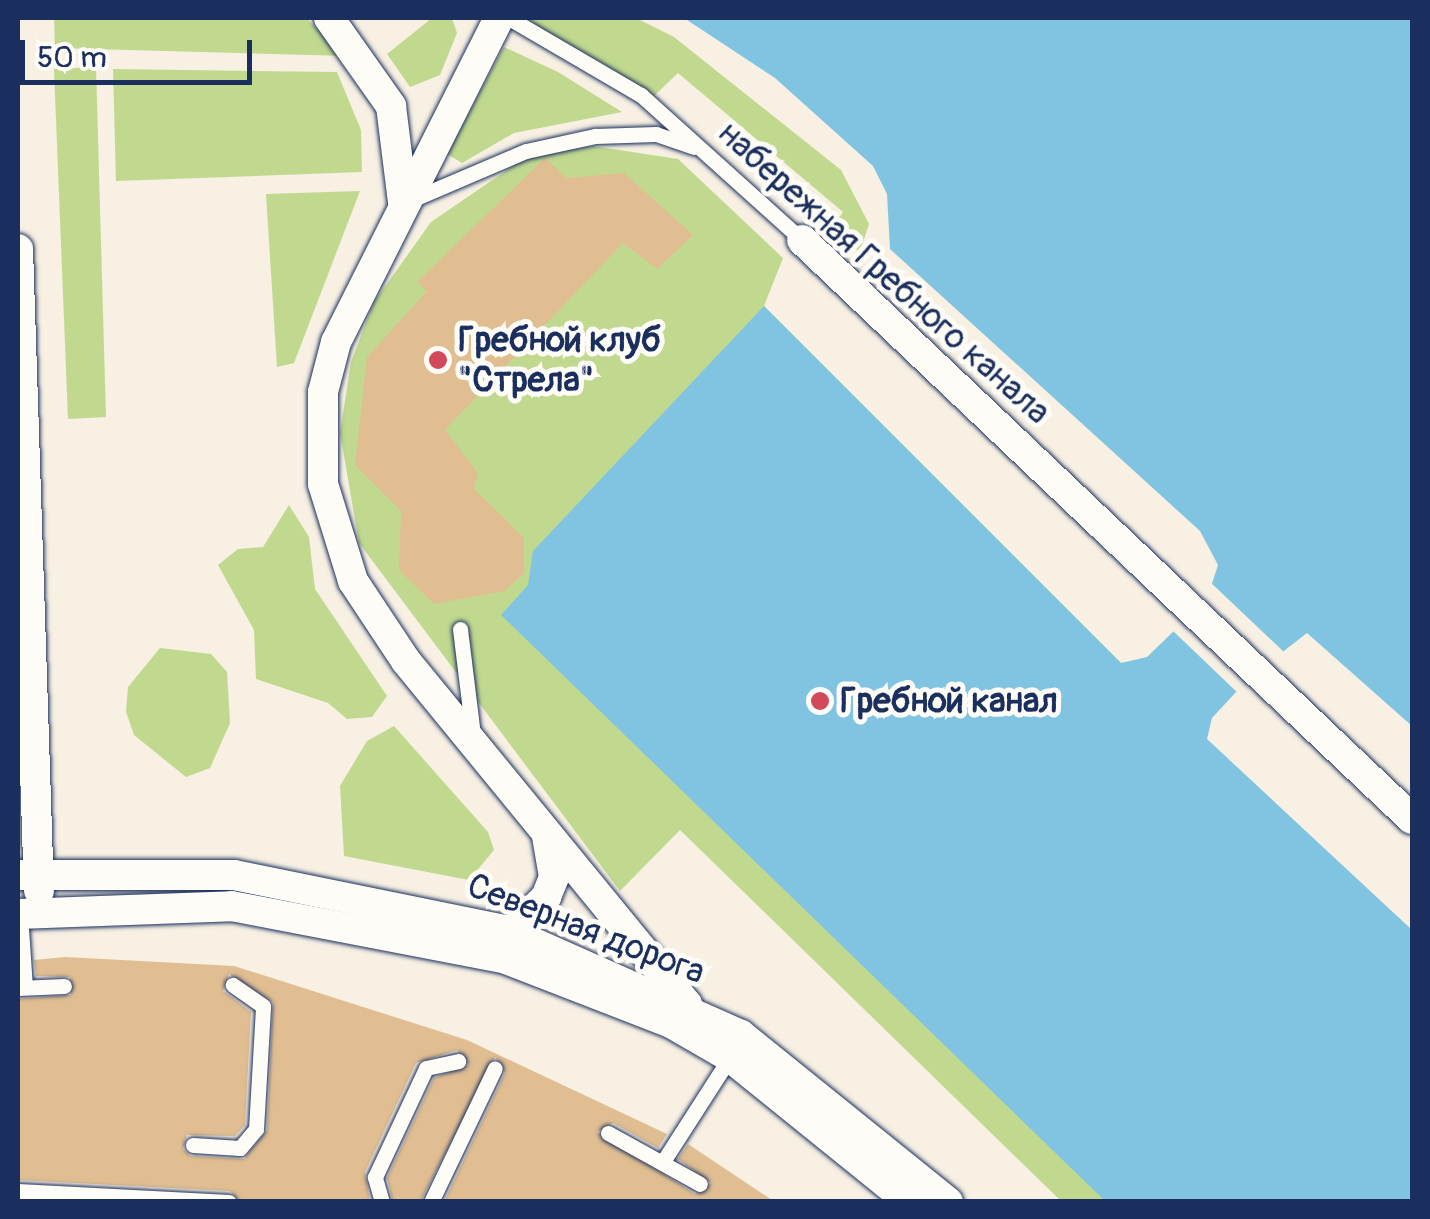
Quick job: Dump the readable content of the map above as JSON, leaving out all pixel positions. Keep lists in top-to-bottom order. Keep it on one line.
{"streets":{"street":["набережная Гребного канала","Северная дорога"]},"places":["Гребной клуб \"Стрела\"","Гребной канал"],"scale_bar":"50 m"}
